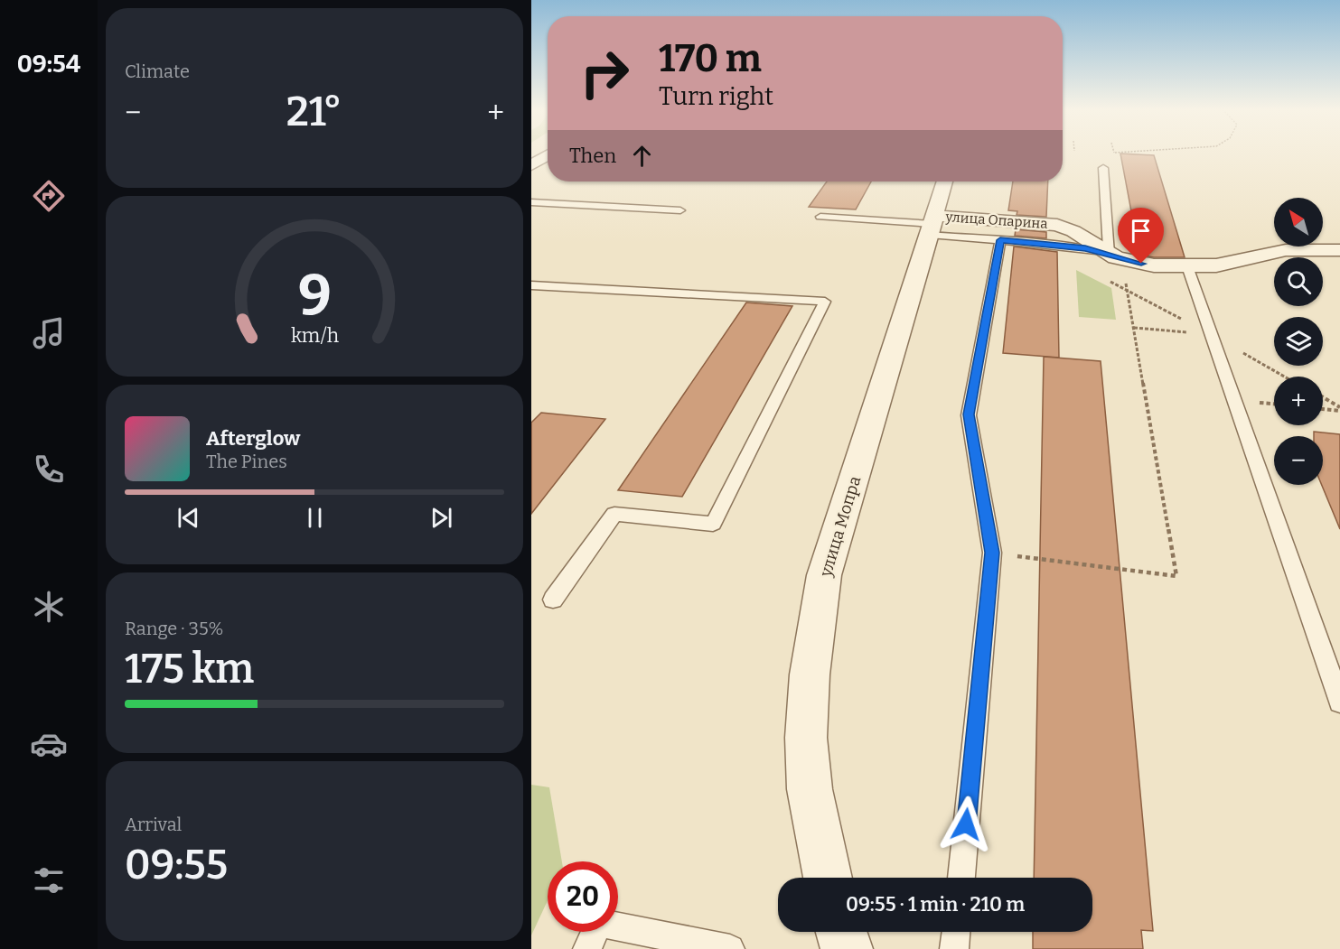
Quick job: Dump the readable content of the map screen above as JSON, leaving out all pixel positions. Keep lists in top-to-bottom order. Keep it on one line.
{"streets":{"street":["улица Опарина","улица Мопра"]},"crossings":[["улица Опарина","улица Мопра"]],"north":"top left","page":{"tabs":"09:54","tile":["Climate",["Range · 35%","175 km"],["Arrival","09:55"]],"turn":["170 m","Turn right"],"heat":["−","21°","+"],"then":"Then","map_buttons":["+","−"],"song":["Afterglow","The Pines"],"limit":"20","trip":"09:55 · 1 min · 210 m","gauge":["9","km/h"]}}
